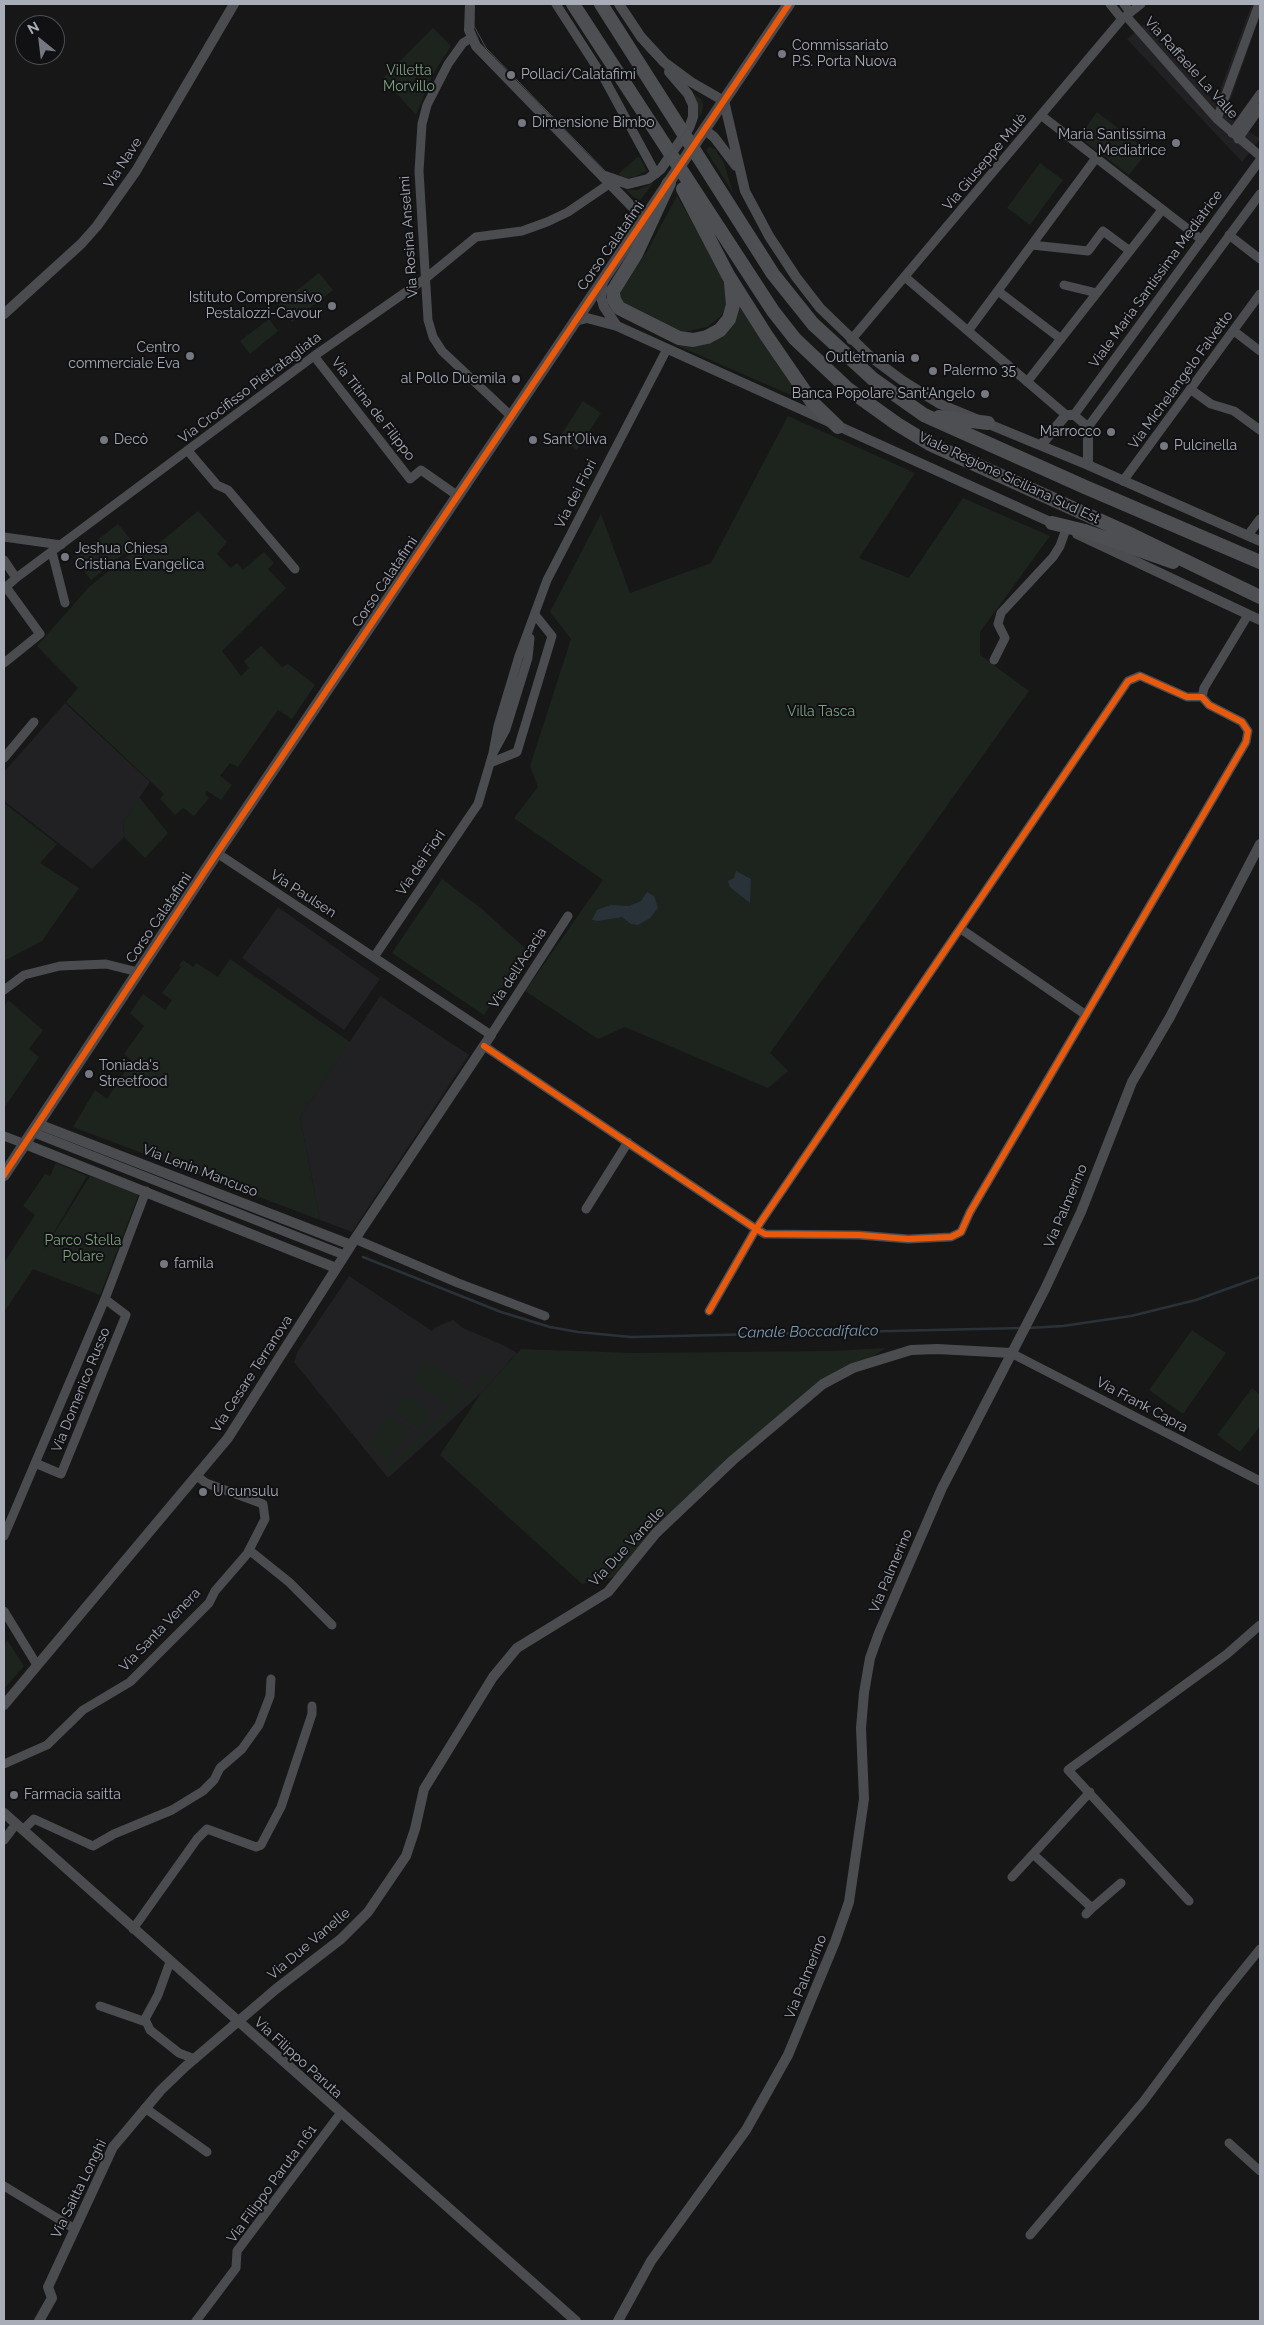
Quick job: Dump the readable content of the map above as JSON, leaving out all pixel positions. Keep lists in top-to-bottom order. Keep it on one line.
{"streets":{"main road":["Corso Calatafimi","Viale Regione Siciliana Sud Est"],"street":["Via Raffaele La Valle","Via Giuseppe Mulè","Via Nave","Via Rosina Anselmi","Viale Maria Santissima Mediatrice","Via Michelangelo Falvetto","Via Crocifisso Pietratagliata","Via Titina de Filippo","Via dei Fiori","Via Paulsen","Via dell'Acacia","Via Lenin Mancuso","Via Palmerino","Via Cesare Terranova","Via Domenico Russo","Via Frank Capra","Via Due Vanelle","Via Santa Venera","Via Filippo Paruta","Via Filippo Paruta n.61","Via Saitta Longhi"]},"crossings":[["Via Raffaele La Valle","Via Giuseppe Mulè"],["Via Rosina Anselmi","Corso Calatafimi"],["Via Rosina Anselmi","Via Crocifisso Pietratagliata"],["Corso Calatafimi","Via Titina de Filippo"],["Corso Calatafimi","Viale Regione Siciliana Sud Est"],["Corso Calatafimi","Via Paulsen"],["Corso Calatafimi","Via Lenin Mancuso"],["Via Crocifisso Pietratagliata","Via Titina de Filippo"],["Viale Regione Siciliana Sud Est","Via dei Fiori"],["Via dei Fiori","Via Paulsen"],["Via Paulsen","Via dell'Acacia"],["Via Paulsen","Via Cesare Terranova"],["Via dell'Acacia","Via Cesare Terranova"],["Via Lenin Mancuso","Via Cesare Terranova"],["Via Palmerino","Via Frank Capra"],["Via Palmerino","Via Due Vanelle"],["Via Cesare Terranova","Via Santa Venera"],["Via Frank Capra","Via Due Vanelle"],["Via Due Vanelle","Via Filippo Paruta"],["Via Due Vanelle","Via Saitta Longhi"],["Via Filippo Paruta","Via Filippo Paruta n.61"],["Via Filippo Paruta","Via Saitta Longhi"]],"water":["Canale Boccadifalco"],"parks":["Villetta Morvillo","Villa Tasca","Parco Stella Polare"],"places":["Commissariato P.S. Porta Nuova","Pollaci/Calatafimi","Dimensione Bimbo","Maria Santissima Mediatrice","Istituto Comprensivo Pestalozzi-Cavour","Centro commerciale Eva","Outletmania","Palermo 35","al Pollo Duemila","Banca Popolare Sant'Angelo","Marrocco","Decò","Sant'Oliva","Pulcinella","Jeshua Chiesa Cristiana Evangelica","Toniada's Streetfood","famila","U cunsulu","Farmacia saitta"],"north":"top left"}
